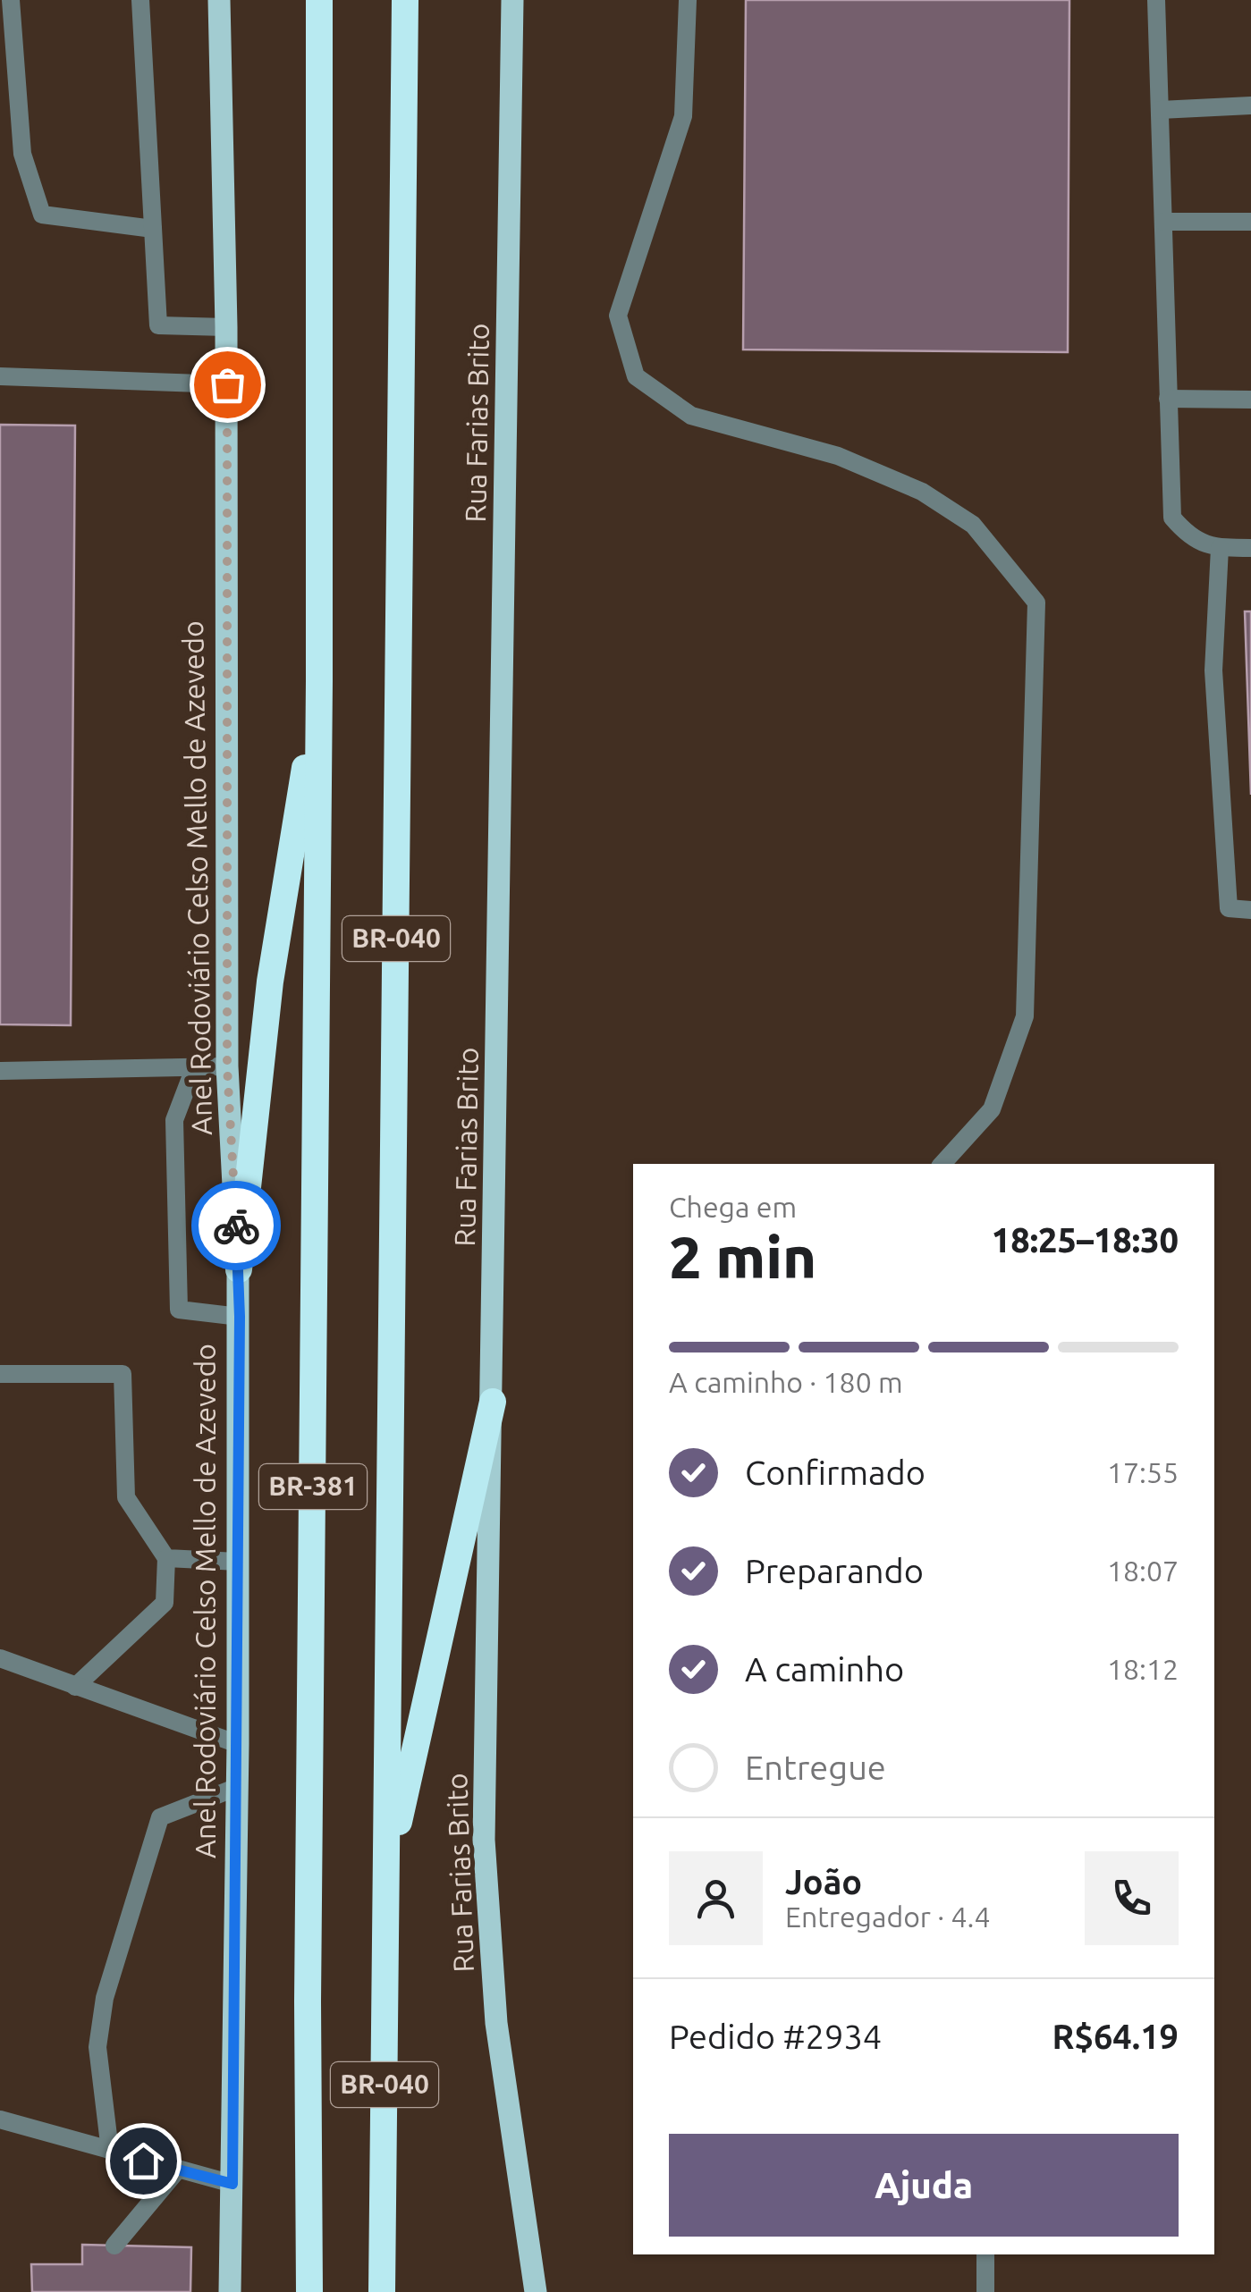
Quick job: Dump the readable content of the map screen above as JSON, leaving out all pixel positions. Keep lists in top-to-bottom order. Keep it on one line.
{"streets":{"highway":["BR-040","BR-381"],"main road":["Rua Farias Brito","Anel Rodoviário Celso Mello de Azevedo"]},"page":{"heading":["2 min","Chega em","18:25–18:30"],"panel":["João","Entregador · 4.4","Pedido #2934","R$64.19"],"bar":"A caminho · 180 m","list":[["Confirmado","17:55"],["Preparando","18:07"],["A caminho","18:12"],"Entregue"],"buttons":"Ajuda"}}
